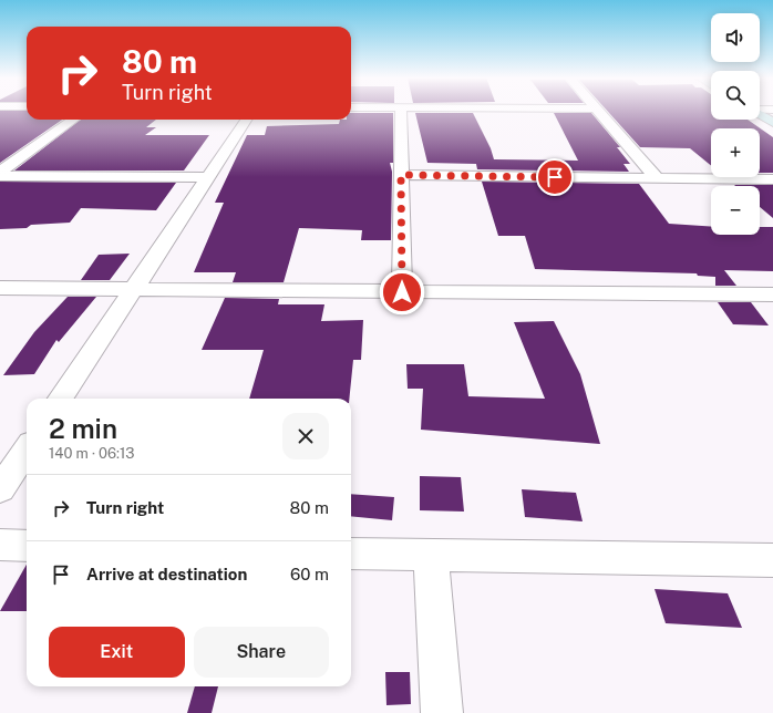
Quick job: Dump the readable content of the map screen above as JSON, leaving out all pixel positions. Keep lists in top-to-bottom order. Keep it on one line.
{"page":{"map_buttons":["+","−"],"turn":["80 m","Turn right"],"heading":["2 min","140 m · 06:13"],"list":[{"name":"Turn right","value":"80 m"},{"name":"Arrive at destination","value":"60 m"}],"buttons":["Exit","Share"]}}
